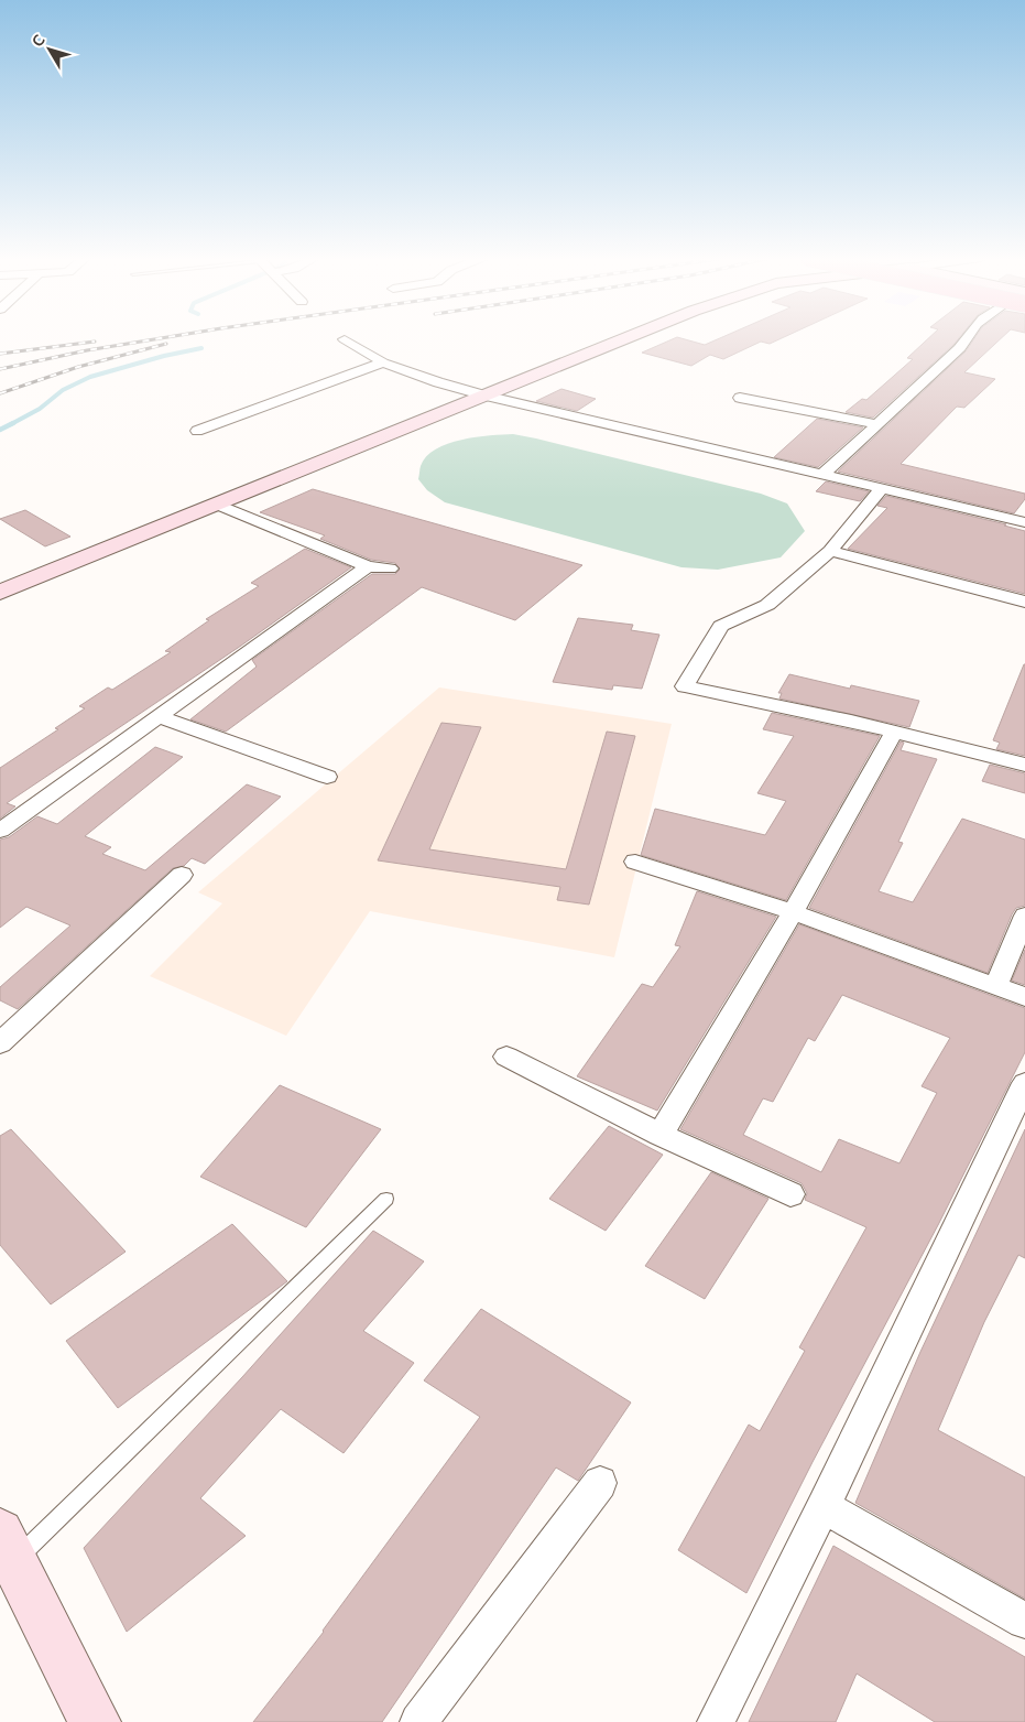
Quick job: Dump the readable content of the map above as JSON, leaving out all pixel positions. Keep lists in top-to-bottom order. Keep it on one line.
{"north":"top left"}
